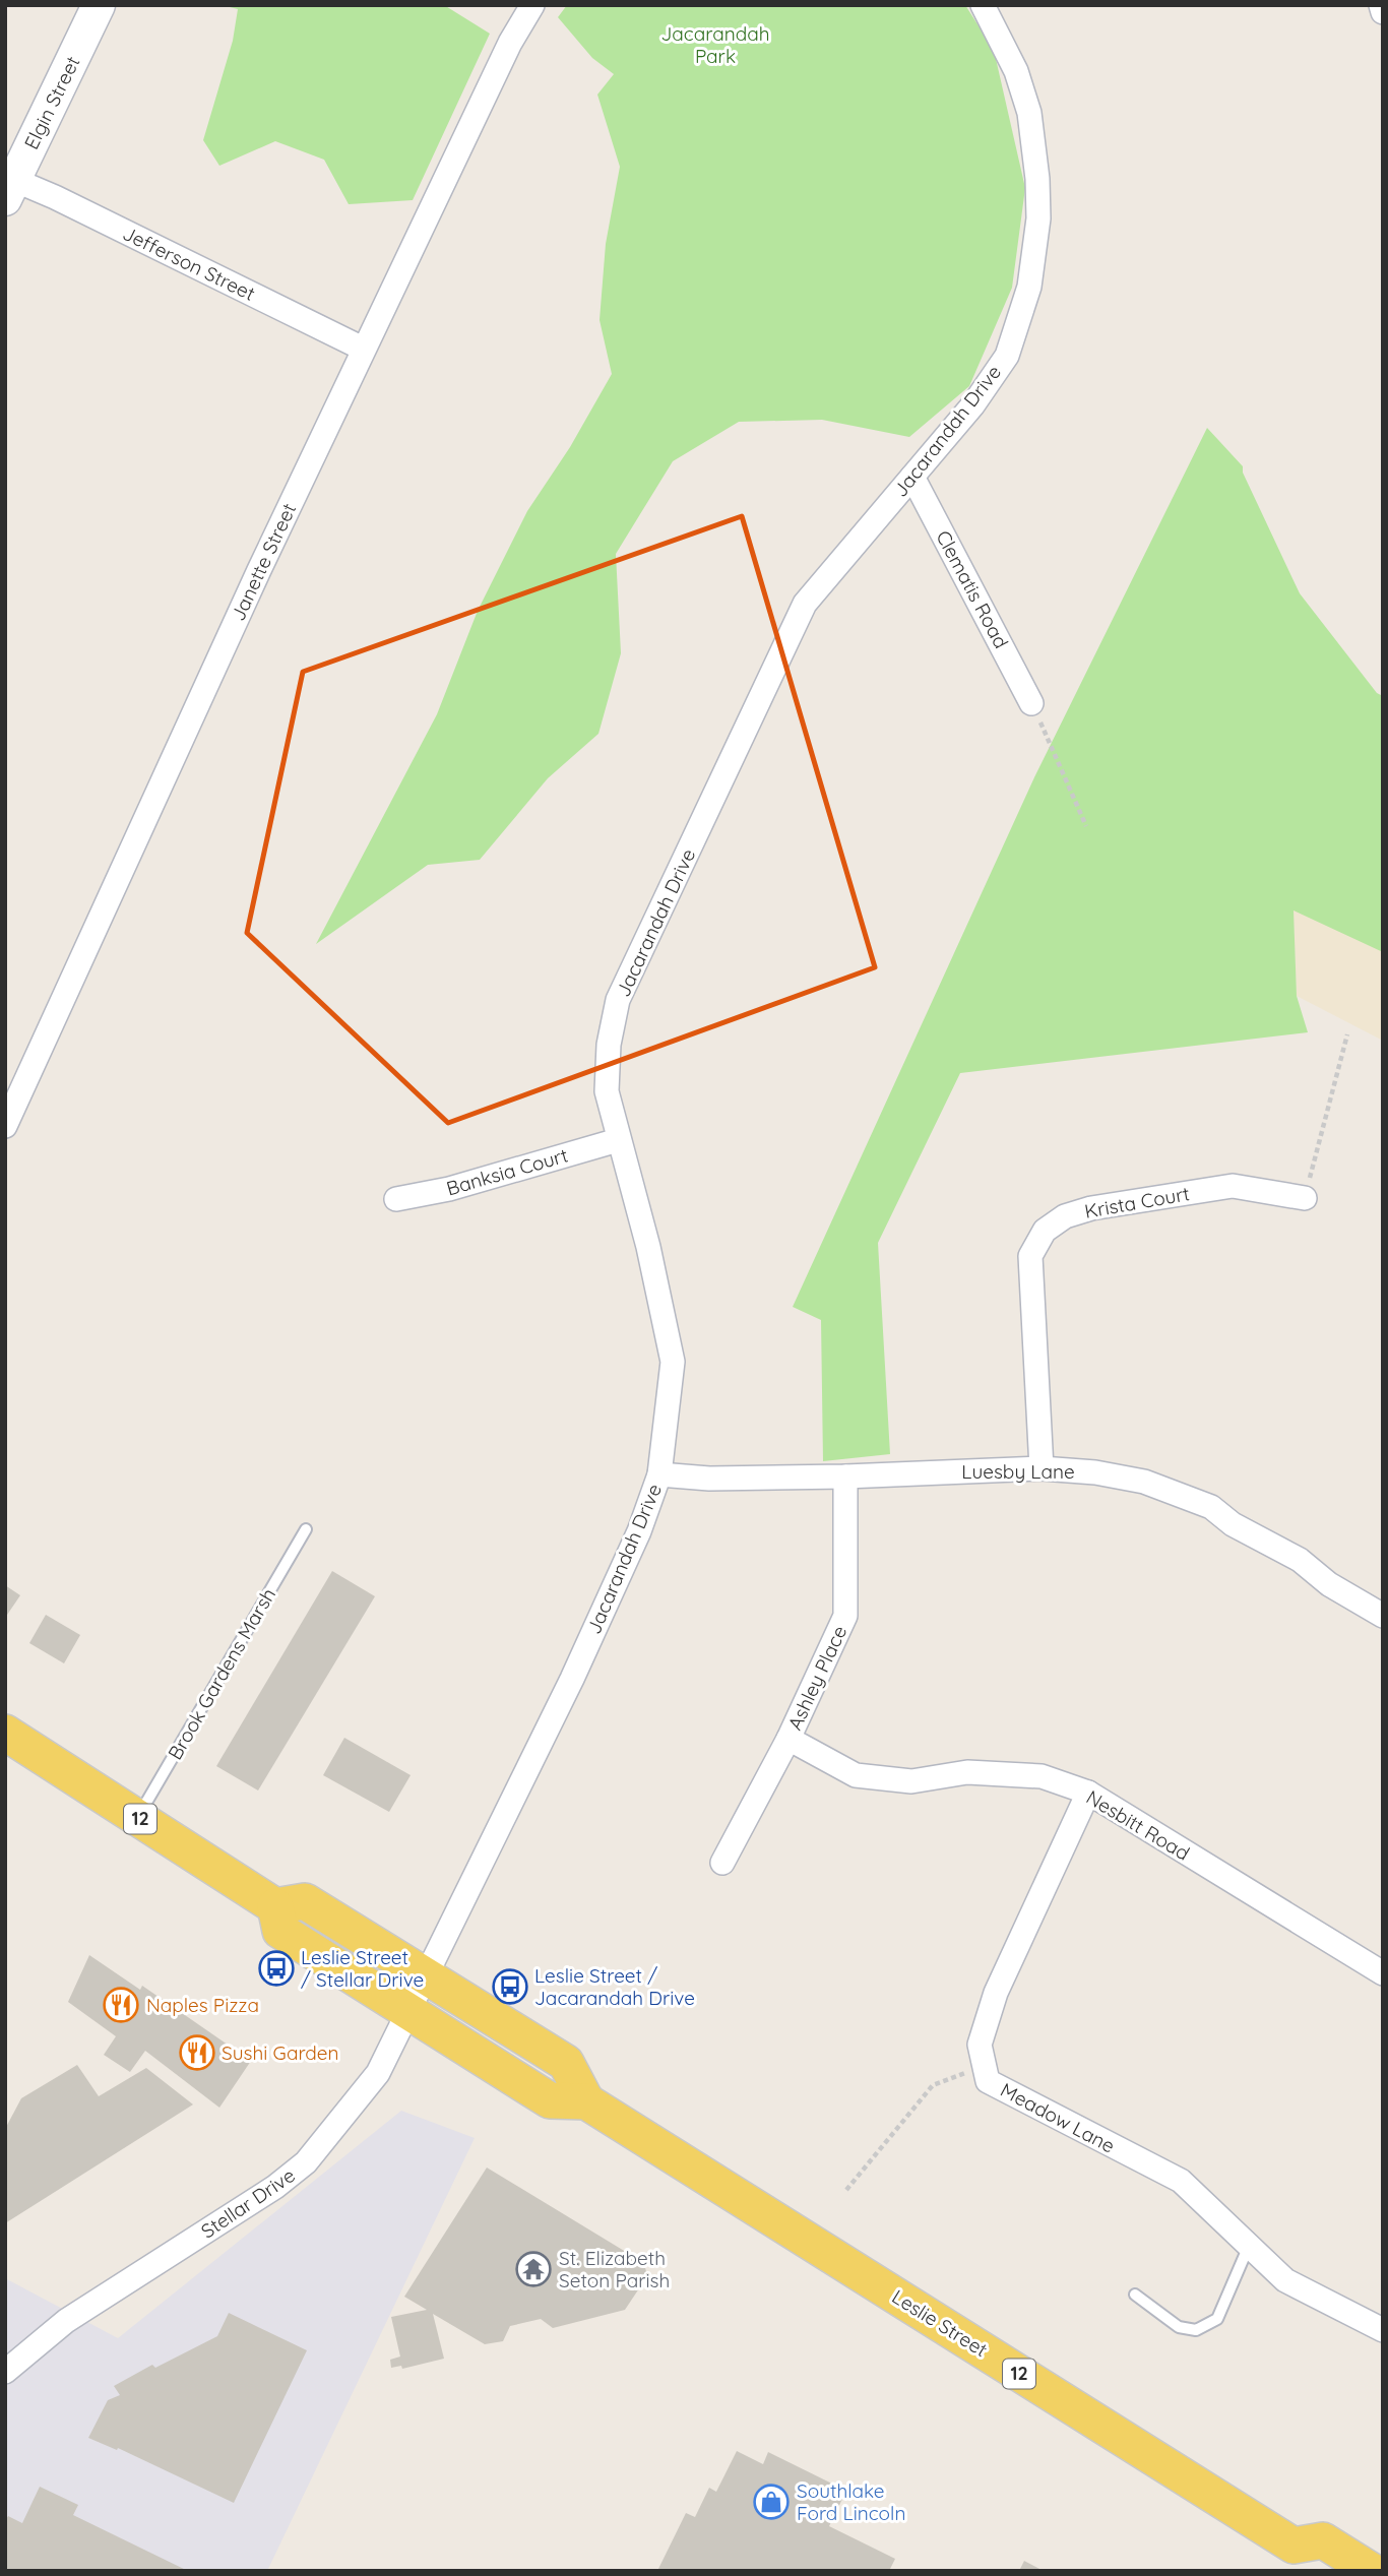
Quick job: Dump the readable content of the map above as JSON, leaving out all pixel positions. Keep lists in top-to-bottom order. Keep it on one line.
{"streets":{"main road":["12","Leslie Street"],"street":["Elgin Street","Jefferson Street","Jacarandah Drive","Janette Street","Clematis Road","Banksia Court","Krista Court","Luesby Lane","Ashley Place","Nesbitt Road","Meadow Lane","Stellar Drive"],"lane":["Brook Gardens Marsh"]},"crossings":[["Elgin Street","Jefferson Street"],["Jefferson Street","Janette Street"],["Jacarandah Drive","Clematis Road"],["Jacarandah Drive","Banksia Court"],["Jacarandah Drive","Luesby Lane"],["Jacarandah Drive","Stellar Drive"],["Krista Court","Luesby Lane"],["Luesby Lane","Ashley Place"],["Brook Gardens Marsh","12"],["Ashley Place","Nesbitt Road"],["Nesbitt Road","Meadow Lane"]],"parks":["Jacarandah Park"],"places":{"bus stop":["Leslie Street / Stellar Drive","Leslie Street / Jacarandah Drive"],"restaurant":["Naples Pizza","Sushi Garden"],"temple":["St. Elizabeth Seton Parish"],"shop":["Southlake Ford Lincoln"]}}
